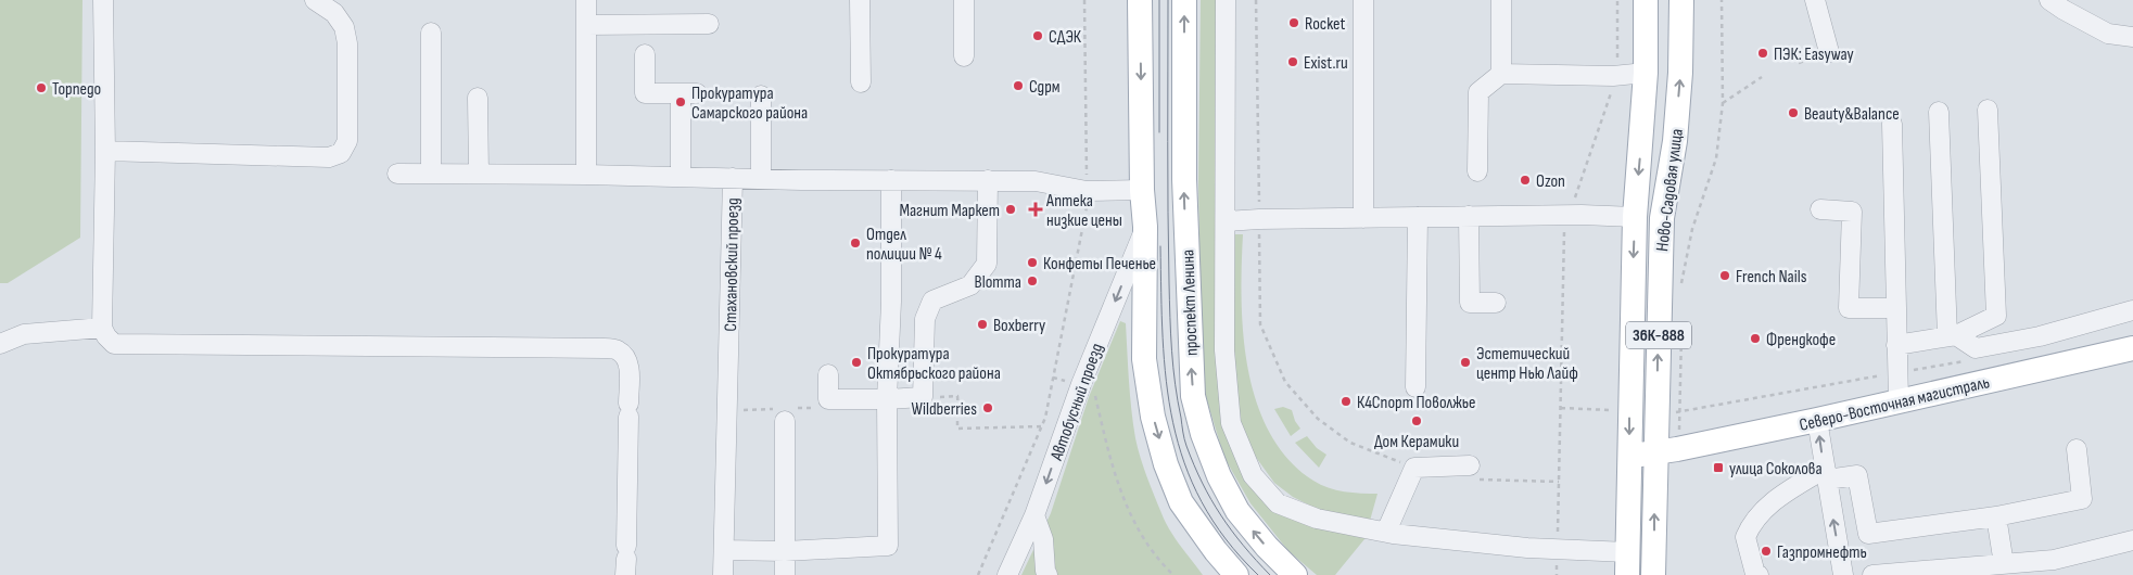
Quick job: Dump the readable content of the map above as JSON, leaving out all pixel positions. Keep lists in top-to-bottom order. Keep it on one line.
{"streets":{"main road":["Ново-Садовая улица","проспект Ленина","36К-888","Северо-Восточная магистраль"],"street":["Стахановский проезд","Автобусный проезд"]},"crossings":[["Ново-Садовая улица","Северо-Восточная магистраль"]],"places":{"other":["Rocket","СДЭК","ПЭК: Easyway","Exist.ru","Сдрм","Торпедо","Прокуратура Самарского района","Beauty&Balance","Ozon","Магнит Маркет","Отдел полиции № 4","Конфеты Печенье","French Nails","Blomma","Boxberry","Френдкофе","Прокуратура Октябрьского района","Эстетический центр Нью Лайф","К4Спорт Поволжье","Wildberries","Дом Керамики","Газпромнефть"],"health":["Аптека низкие цены"],"transit":["улица Соколова"]}}
